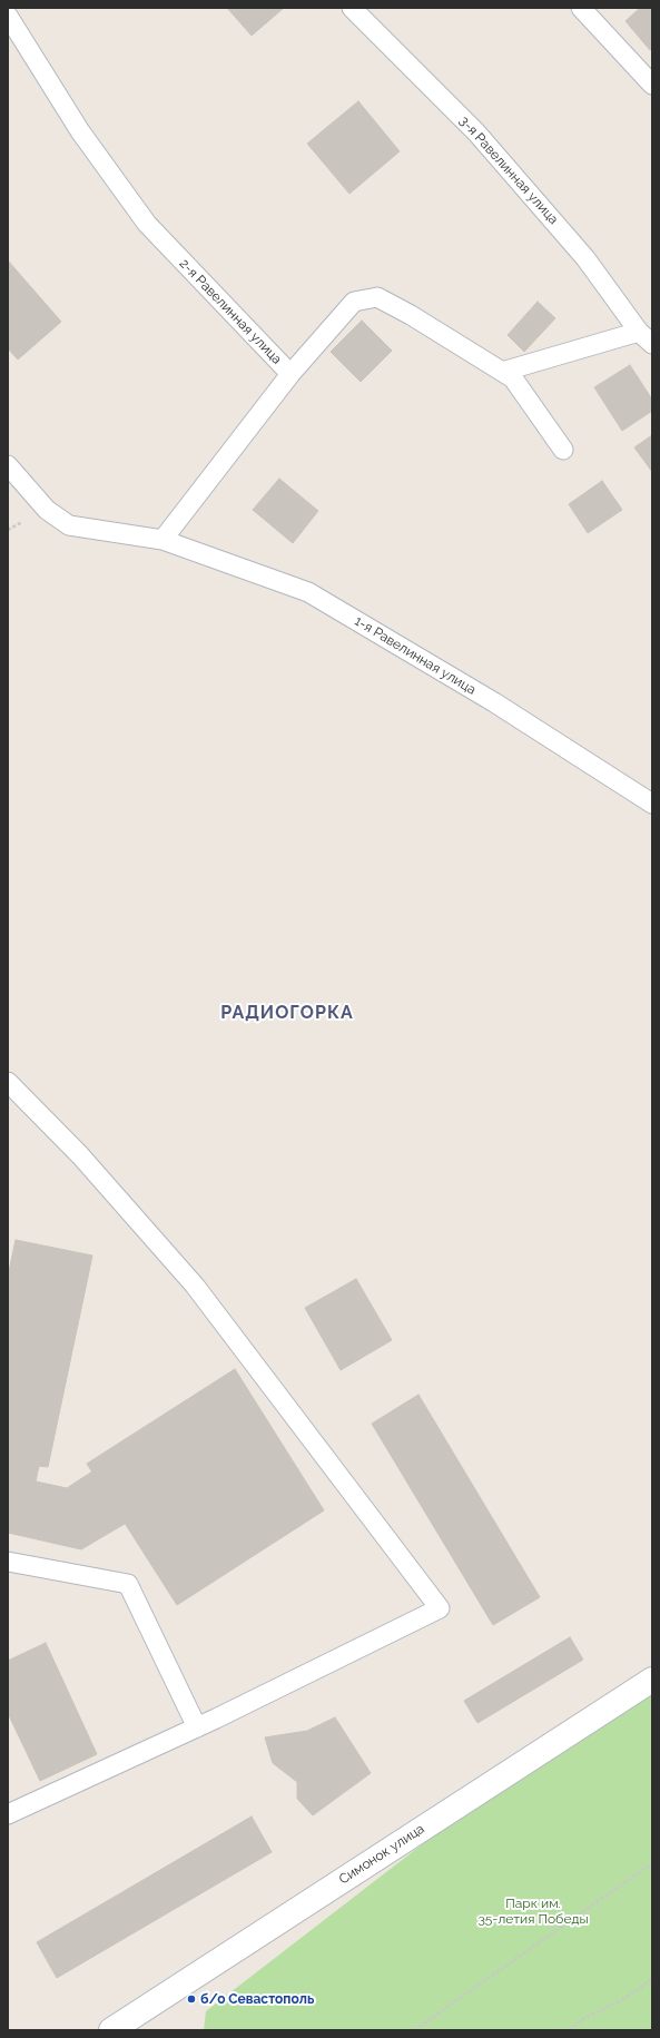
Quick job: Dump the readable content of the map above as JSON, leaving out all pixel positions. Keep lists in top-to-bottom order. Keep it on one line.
{"streets":{"street":["Симонок улица"],"lane":["3-я Равелинная улица","2-я Равелинная улица","1-я Равелинная улица"]},"districts":["РАДИОГОРКА"],"parks":["Парк им. 35-летия Победы"],"places":["б/о Севастополь"]}
